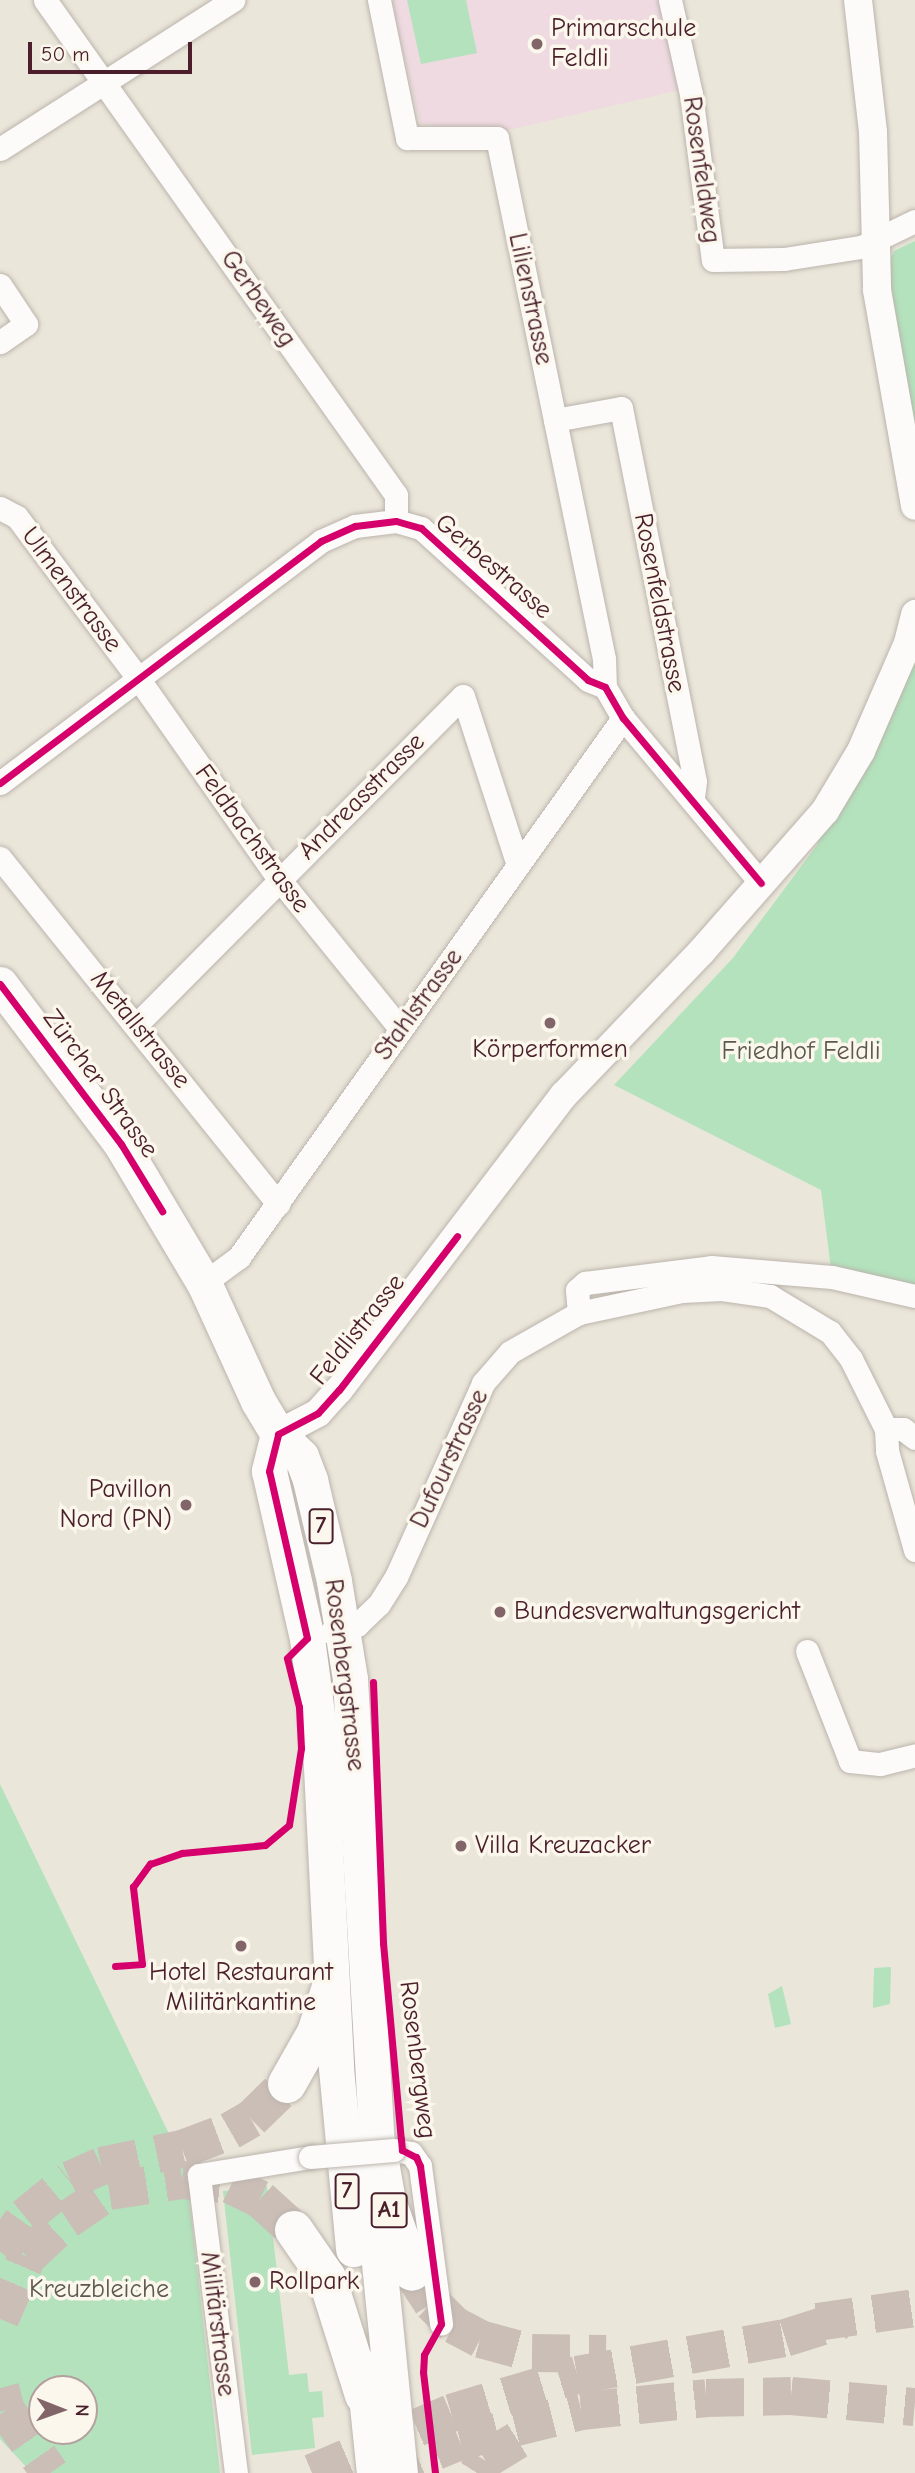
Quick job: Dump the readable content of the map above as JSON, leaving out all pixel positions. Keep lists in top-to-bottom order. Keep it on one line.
{"streets":{"highway":["A1"],"main road":["Zürcher Strasse","7","Rosenbergstrasse"],"street":["Rosenfeldweg","Gerbeweg","Lilienstrasse","Gerbestrasse","Ulmenstrasse","Rosenfeldstrasse","Andreasstrasse","Feldbachstrasse","Stahlstrasse","Metallstrasse","Feldlistrasse","Dufourstrasse","Rosenbergweg","Militärstrasse"]},"crossings":[["Gerbeweg","Gerbestrasse"],["Lilienstrasse","Gerbestrasse"],["Lilienstrasse","Rosenfeldstrasse"],["Gerbestrasse","Ulmenstrasse"],["Gerbestrasse","Rosenfeldstrasse"],["Gerbestrasse","Feldbachstrasse"],["Gerbestrasse","Stahlstrasse"],["Gerbestrasse","Feldlistrasse"],["Ulmenstrasse","Feldbachstrasse"],["Andreasstrasse","Feldbachstrasse"],["Andreasstrasse","Stahlstrasse"],["Andreasstrasse","Metallstrasse"],["Feldbachstrasse","Stahlstrasse"],["Stahlstrasse","Metallstrasse"],["Stahlstrasse","Zürcher Strasse"],["Zürcher Strasse","Feldlistrasse"],["Zürcher Strasse","Rosenbergstrasse"],["Feldlistrasse","Rosenbergstrasse"],["Dufourstrasse","Rosenbergstrasse"],["Rosenbergstrasse","Rosenbergweg"],["Rosenbergstrasse","A1"],["Rosenbergstrasse","Militärstrasse"],["Rosenbergweg","A1"],["Rosenbergweg","Militärstrasse"],["A1","Militärstrasse"]],"parks":["Friedhof Feldli","Kreuzbleiche"],"places":["Primarschule Feldli","Körperformen","Pavillon Nord (PN)","Bundesverwaltungsgericht","Villa Kreuzacker","Hotel Restaurant Militärkantine","Rollpark"],"scale_bar":"50 m","north":"right"}
